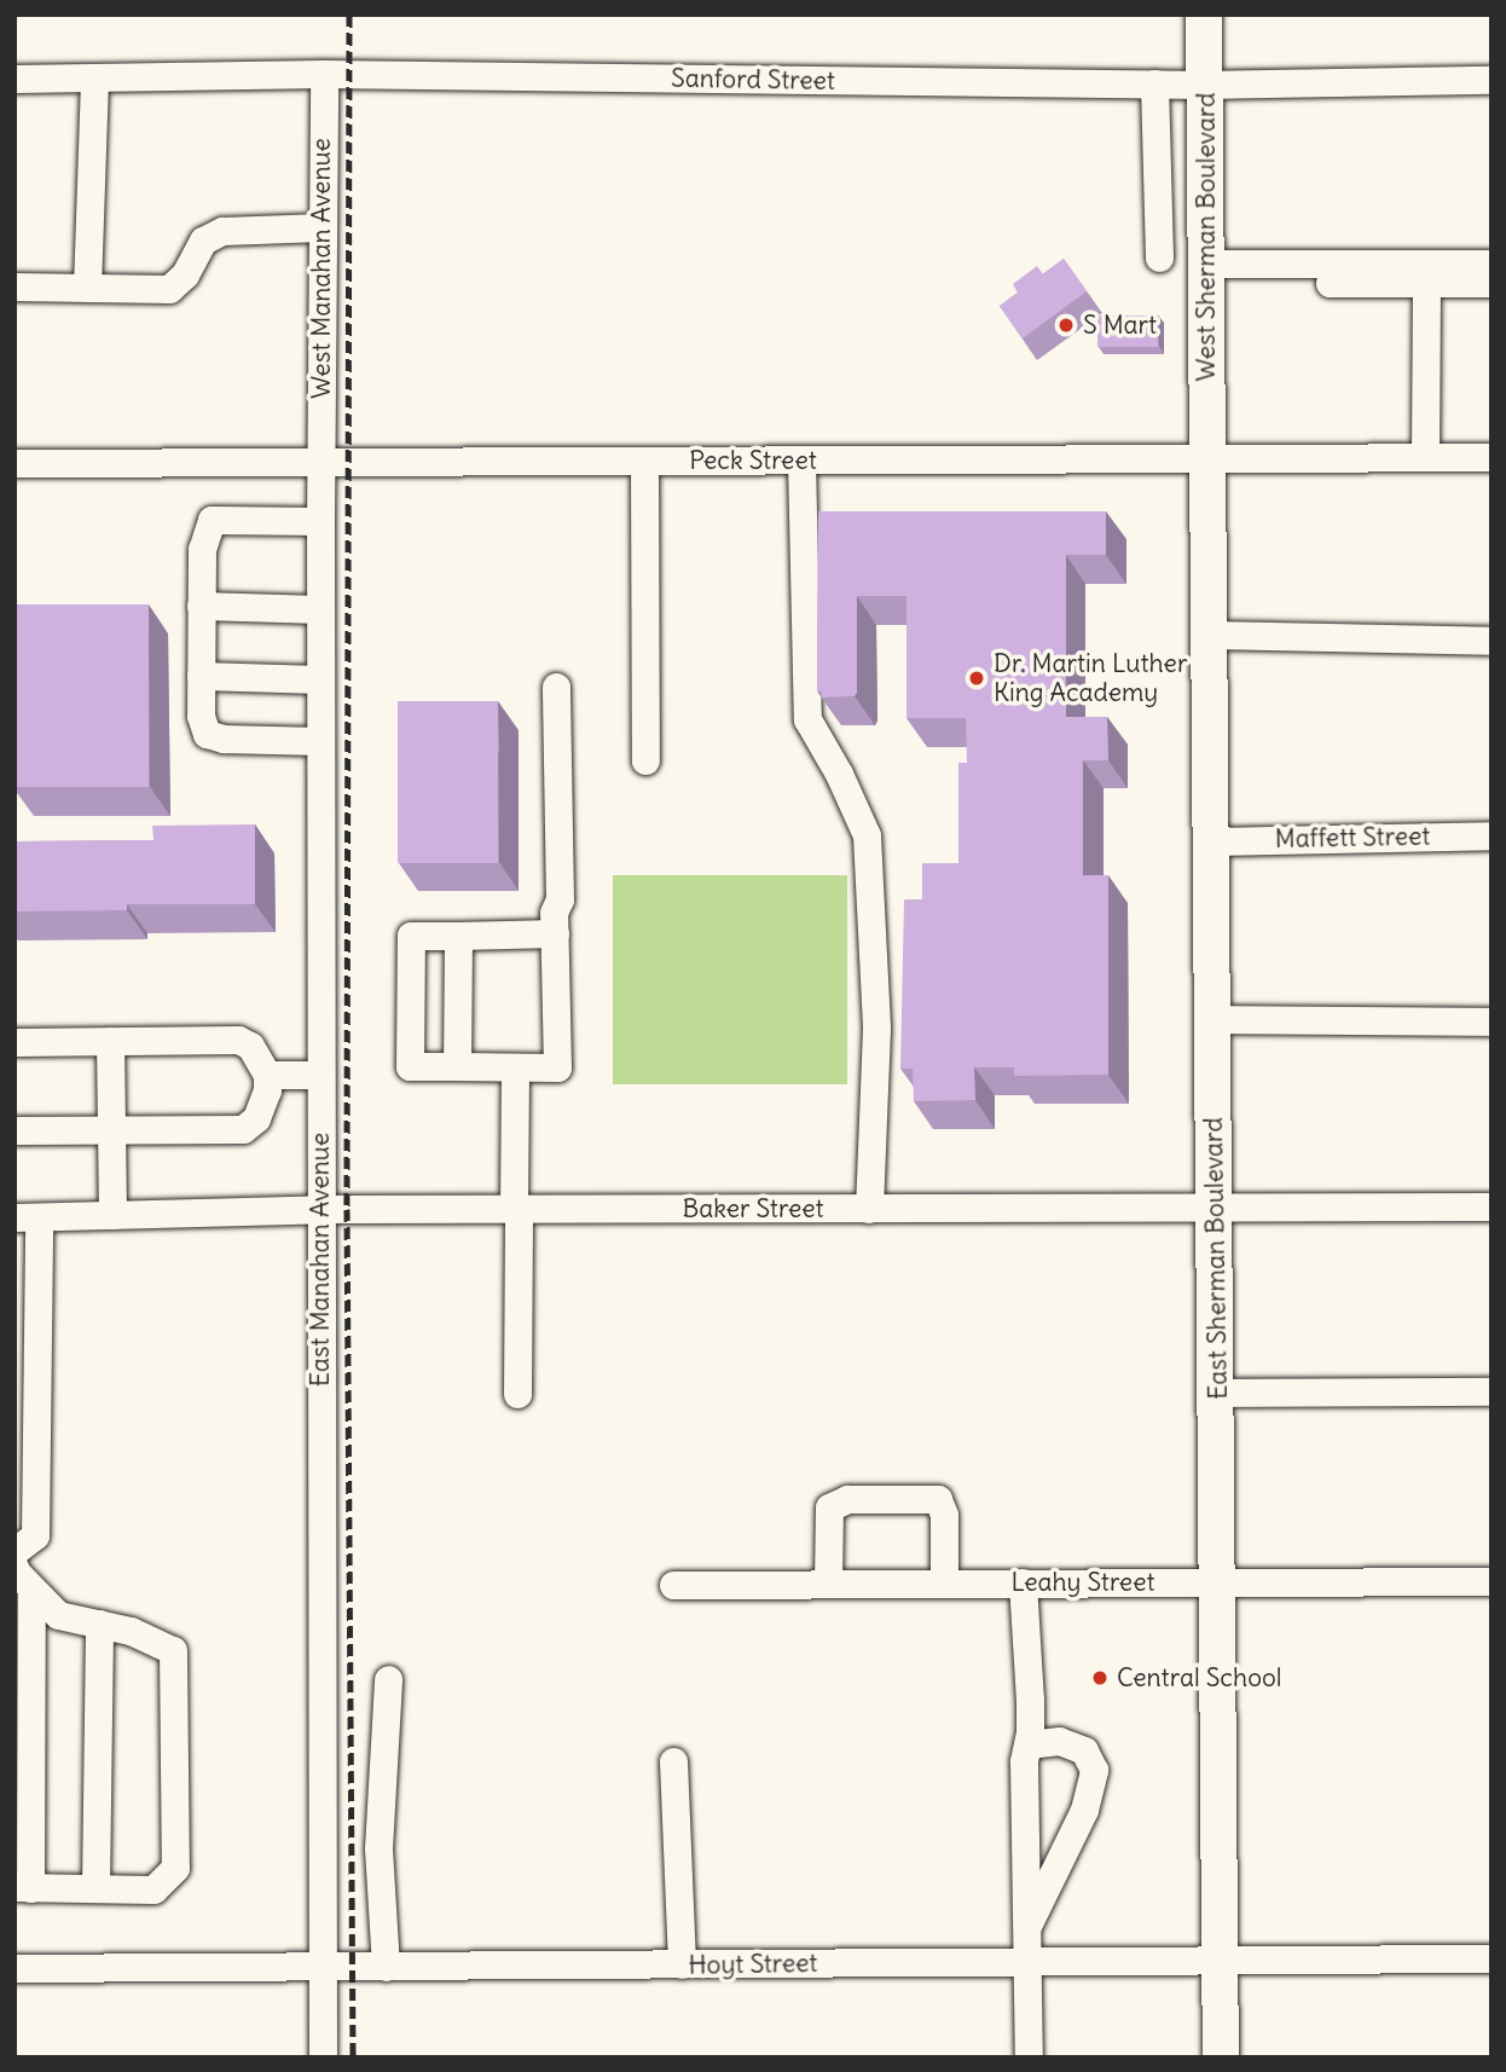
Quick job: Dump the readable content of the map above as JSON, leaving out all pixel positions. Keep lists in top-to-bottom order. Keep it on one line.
{"streets":{"main road":["West Sherman Boulevard","East Sherman Boulevard"],"street":["Sanford Street","West Manahan Avenue","Peck Street","Maffett Street","Baker Street","East Manahan Avenue","Leahy Street","Hoyt Street"]},"crossings":[["Sanford Street","West Sherman Boulevard"],["Sanford Street","West Manahan Avenue"],["West Sherman Boulevard","Peck Street"],["West Sherman Boulevard","East Sherman Boulevard"],["West Manahan Avenue","Peck Street"],["West Manahan Avenue","East Manahan Avenue"],["Peck Street","East Sherman Boulevard"],["Peck Street","East Manahan Avenue"],["Maffett Street","East Sherman Boulevard"],["Baker Street","East Sherman Boulevard"],["Baker Street","East Manahan Avenue"],["East Sherman Boulevard","Leahy Street"],["East Sherman Boulevard","Hoyt Street"],["East Manahan Avenue","Hoyt Street"]],"places":["S Mart","Dr. Martin Luther King Academy","Central School"]}
